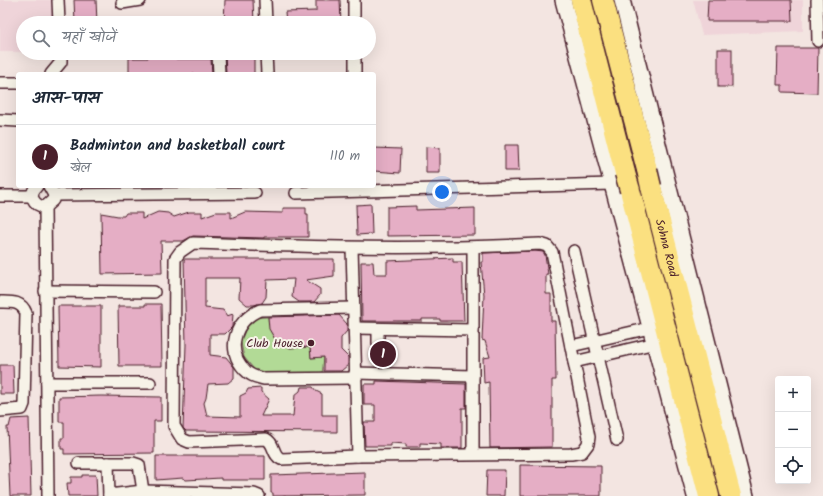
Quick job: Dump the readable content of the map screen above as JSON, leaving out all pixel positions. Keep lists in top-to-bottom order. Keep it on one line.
{"streets":{"highway":["Sohna Road"]},"places":["Club House"],"page":{"search":"यहाँ खोजें","heading":"आस-पास","list":[{"mark":"1","name":"Badminton and basketball court","note":"खेल","value":"110 m"}],"pins":"1","map_buttons":["+","−"]}}
